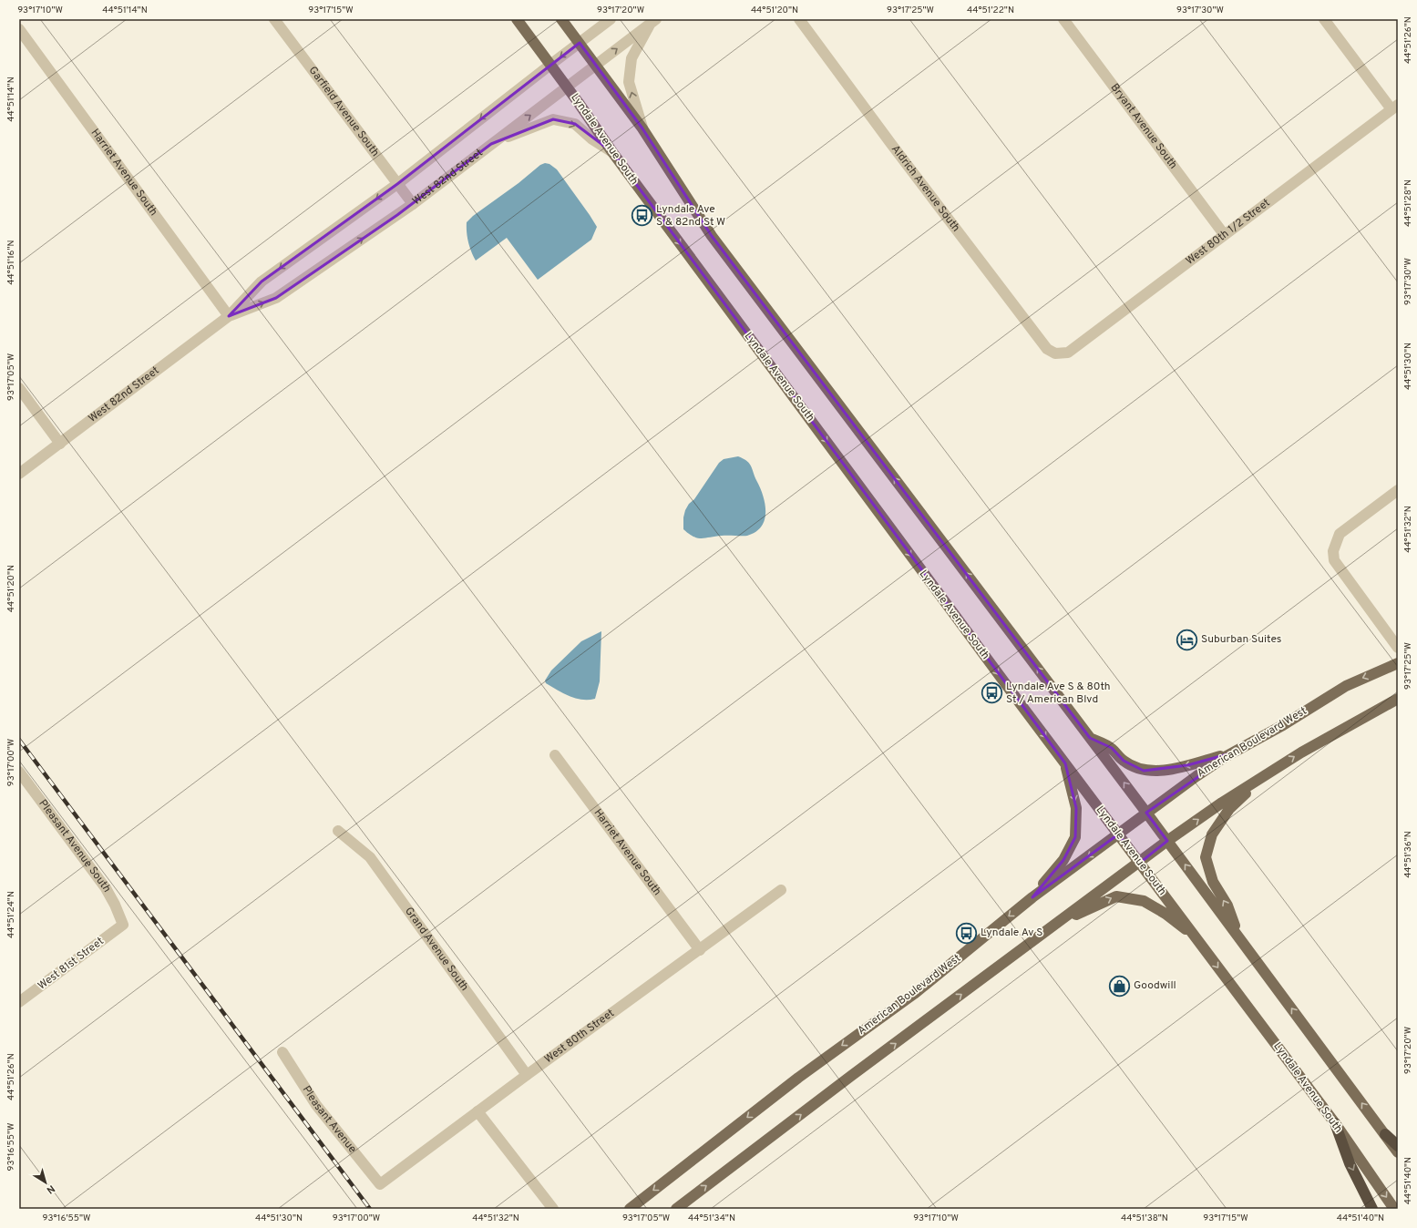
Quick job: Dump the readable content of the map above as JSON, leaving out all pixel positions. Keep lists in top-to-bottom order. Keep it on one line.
{"streets":{"main road":["Lyndale Avenue South","American Boulevard West"],"street":["Garfield Avenue South","Bryant Avenue South","Harriet Avenue South","West 82nd Street","Aldrich Avenue South","West 80th 1/2 Street","Pleasant Avenue South","Grand Avenue South","West 81st Street","West 80th Street","Pleasant Avenue"]},"crossings":[["Garfield Avenue South","West 82nd Street"],["Bryant Avenue South","West 80th 1/2 Street"],["Lyndale Avenue South","West 82nd Street"],["Lyndale Avenue South","American Boulevard West"],["Harriet Avenue South","West 82nd Street"],["Harriet Avenue South","West 80th Street"],["Aldrich Avenue South","West 80th 1/2 Street"],["Pleasant Avenue South","West 81st Street"],["Grand Avenue South","West 80th Street"],["West 80th Street","Pleasant Avenue"]],"places":{"bus stop":["Lyndale Ave S & 82nd St W","Lyndale Ave S & 80th St / American Blvd","Lyndale Av S"],"hotel":["Suburban Suites"],"shop":["Goodwill"]},"north":"bottom right","coordinates":["93°17'10\"W","44°51'14\"N","93°17'15\"W","93°17'20\"W","44°51'20\"N","93°17'25\"W","44°51'22\"N","93°17'30\"W","44°51'26\"N","44°51'28\"N","44°51'16\"N","44°51'30\"N","93°17'05\"W","44°51'32\"N","93°17'00\"W","44°51'36\"N","44°51'24\"N","93°16'55\"W","44°51'40\"N","44°51'34\"N","44°51'38\"N"]}
